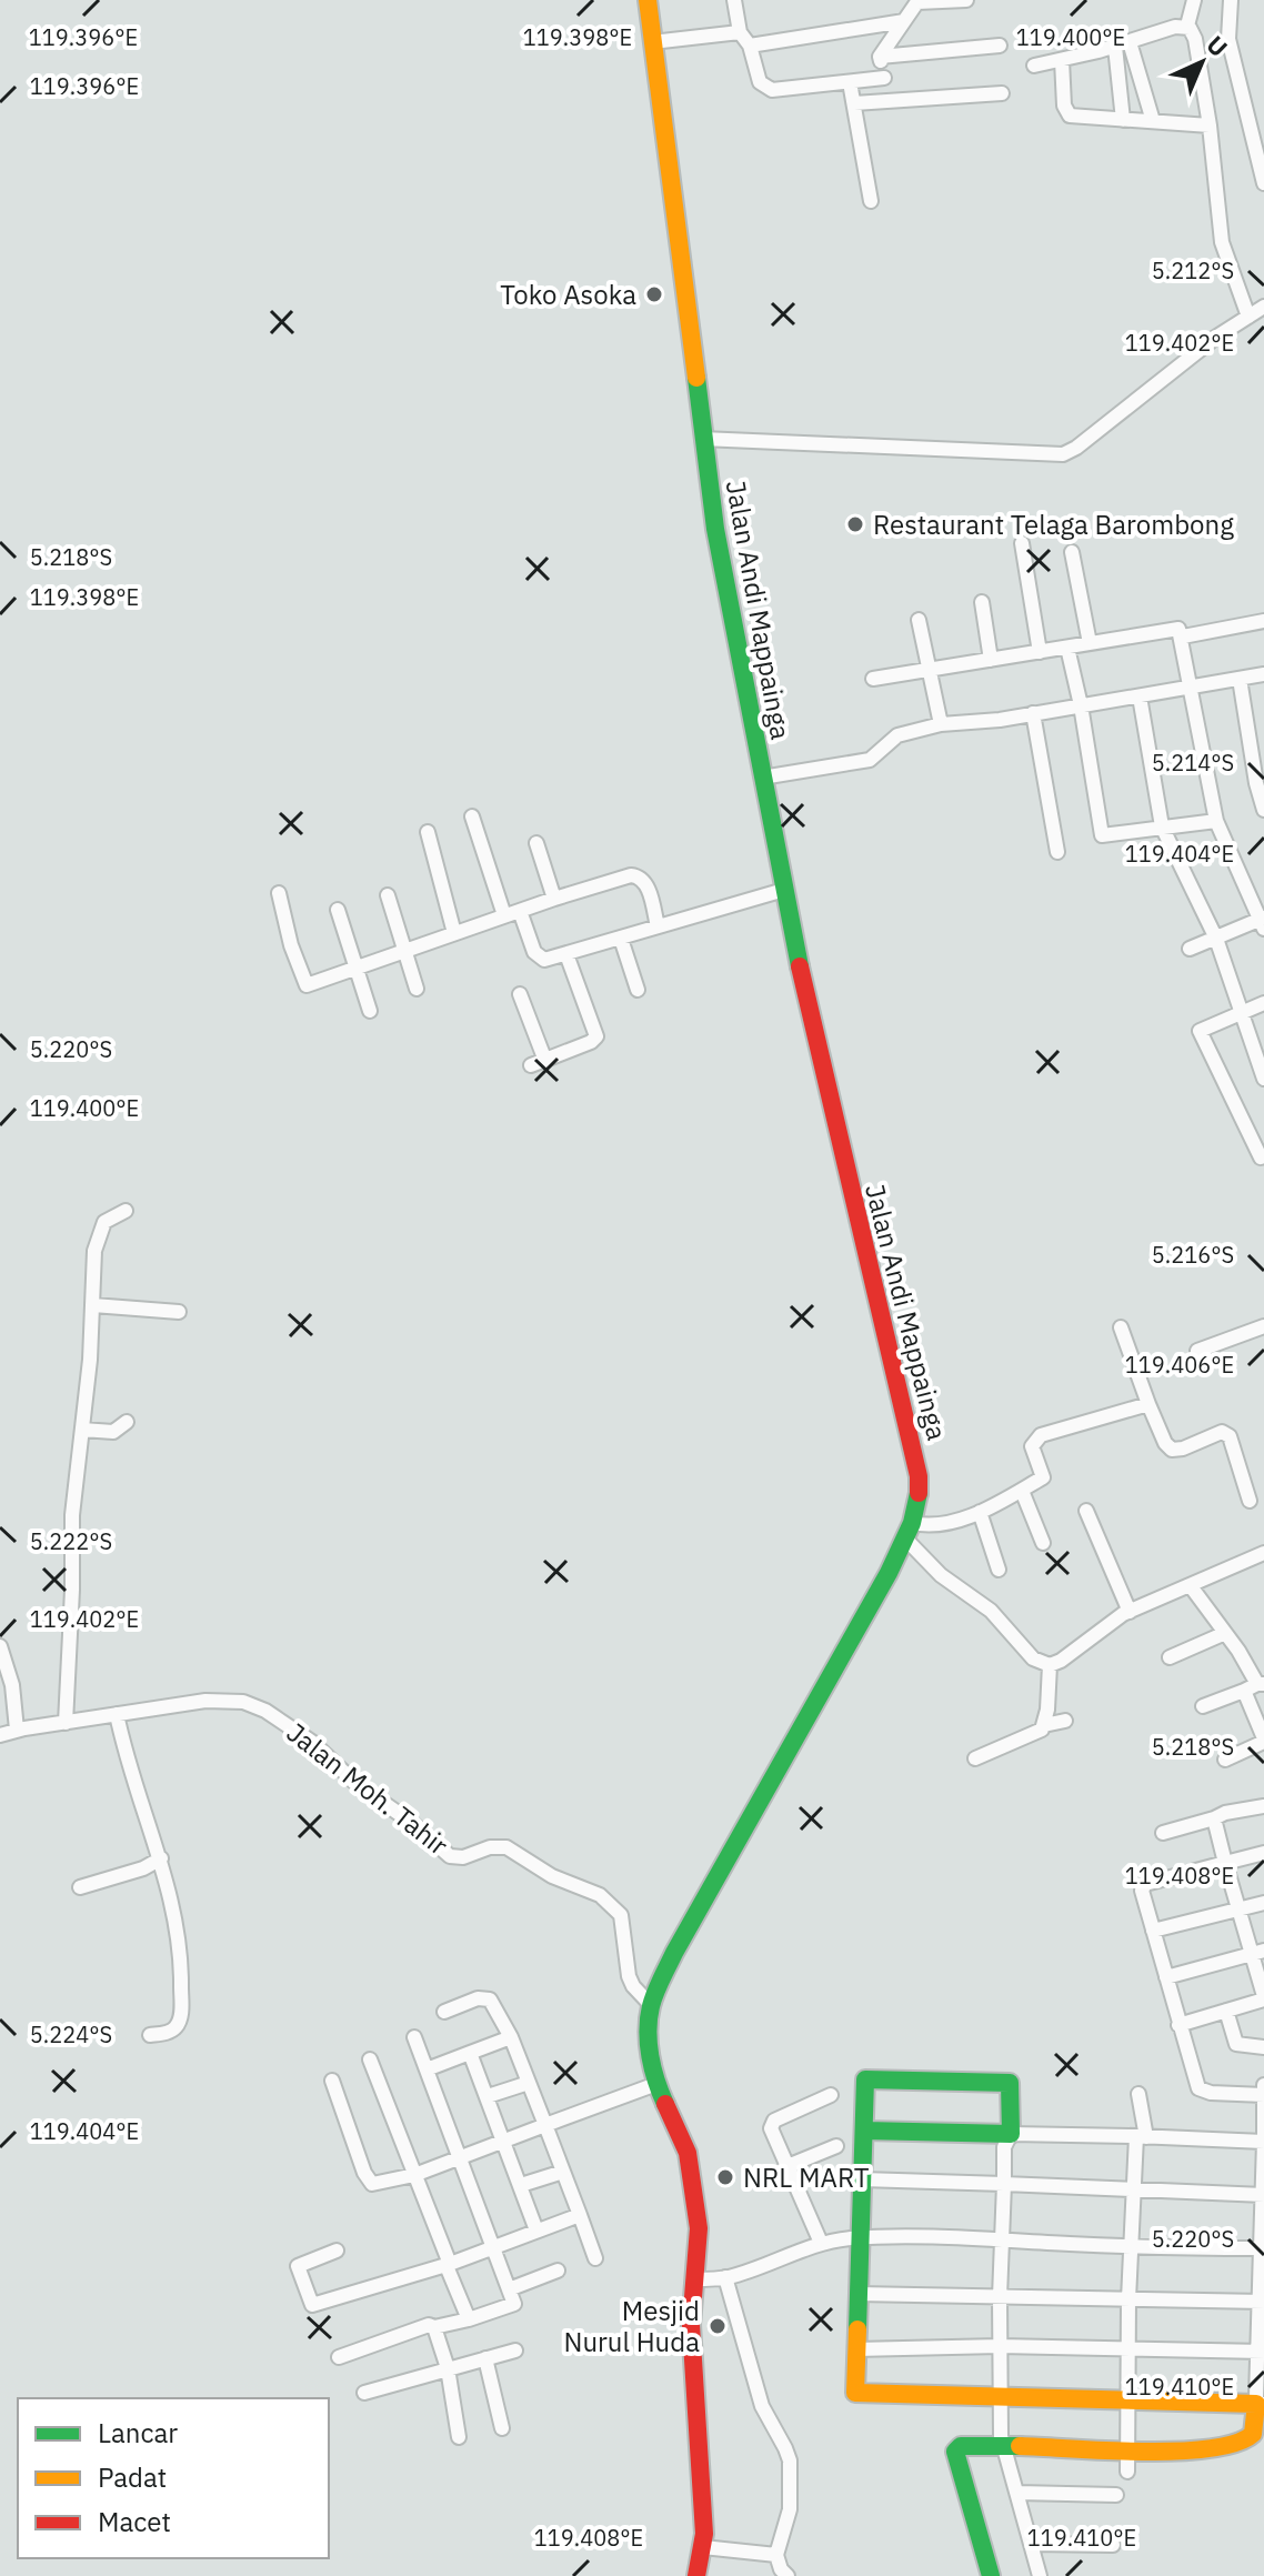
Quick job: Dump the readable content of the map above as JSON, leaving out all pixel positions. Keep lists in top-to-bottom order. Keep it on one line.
{"streets":{"main road":["Jalan Andi Mappainga"],"street":["Jalan Moh. Tahir"]},"crossings":[["Jalan Andi Mappainga","Jalan Moh. Tahir"]],"places":["Toko Asoka","Restaurant Telaga Barombong","NRL MART","Mesjid Nurul Huda"],"legend":["Lancar","Padat","Macet"],"north":"top right","coordinates":["119.396°E","119.398°E","119.400°E","5.212°S","119.402°E","5.218°S","5.214°S","119.404°E","5.220°S","5.216°S","119.406°E","5.222°S","119.408°E","5.224°S","119.410°E"]}
